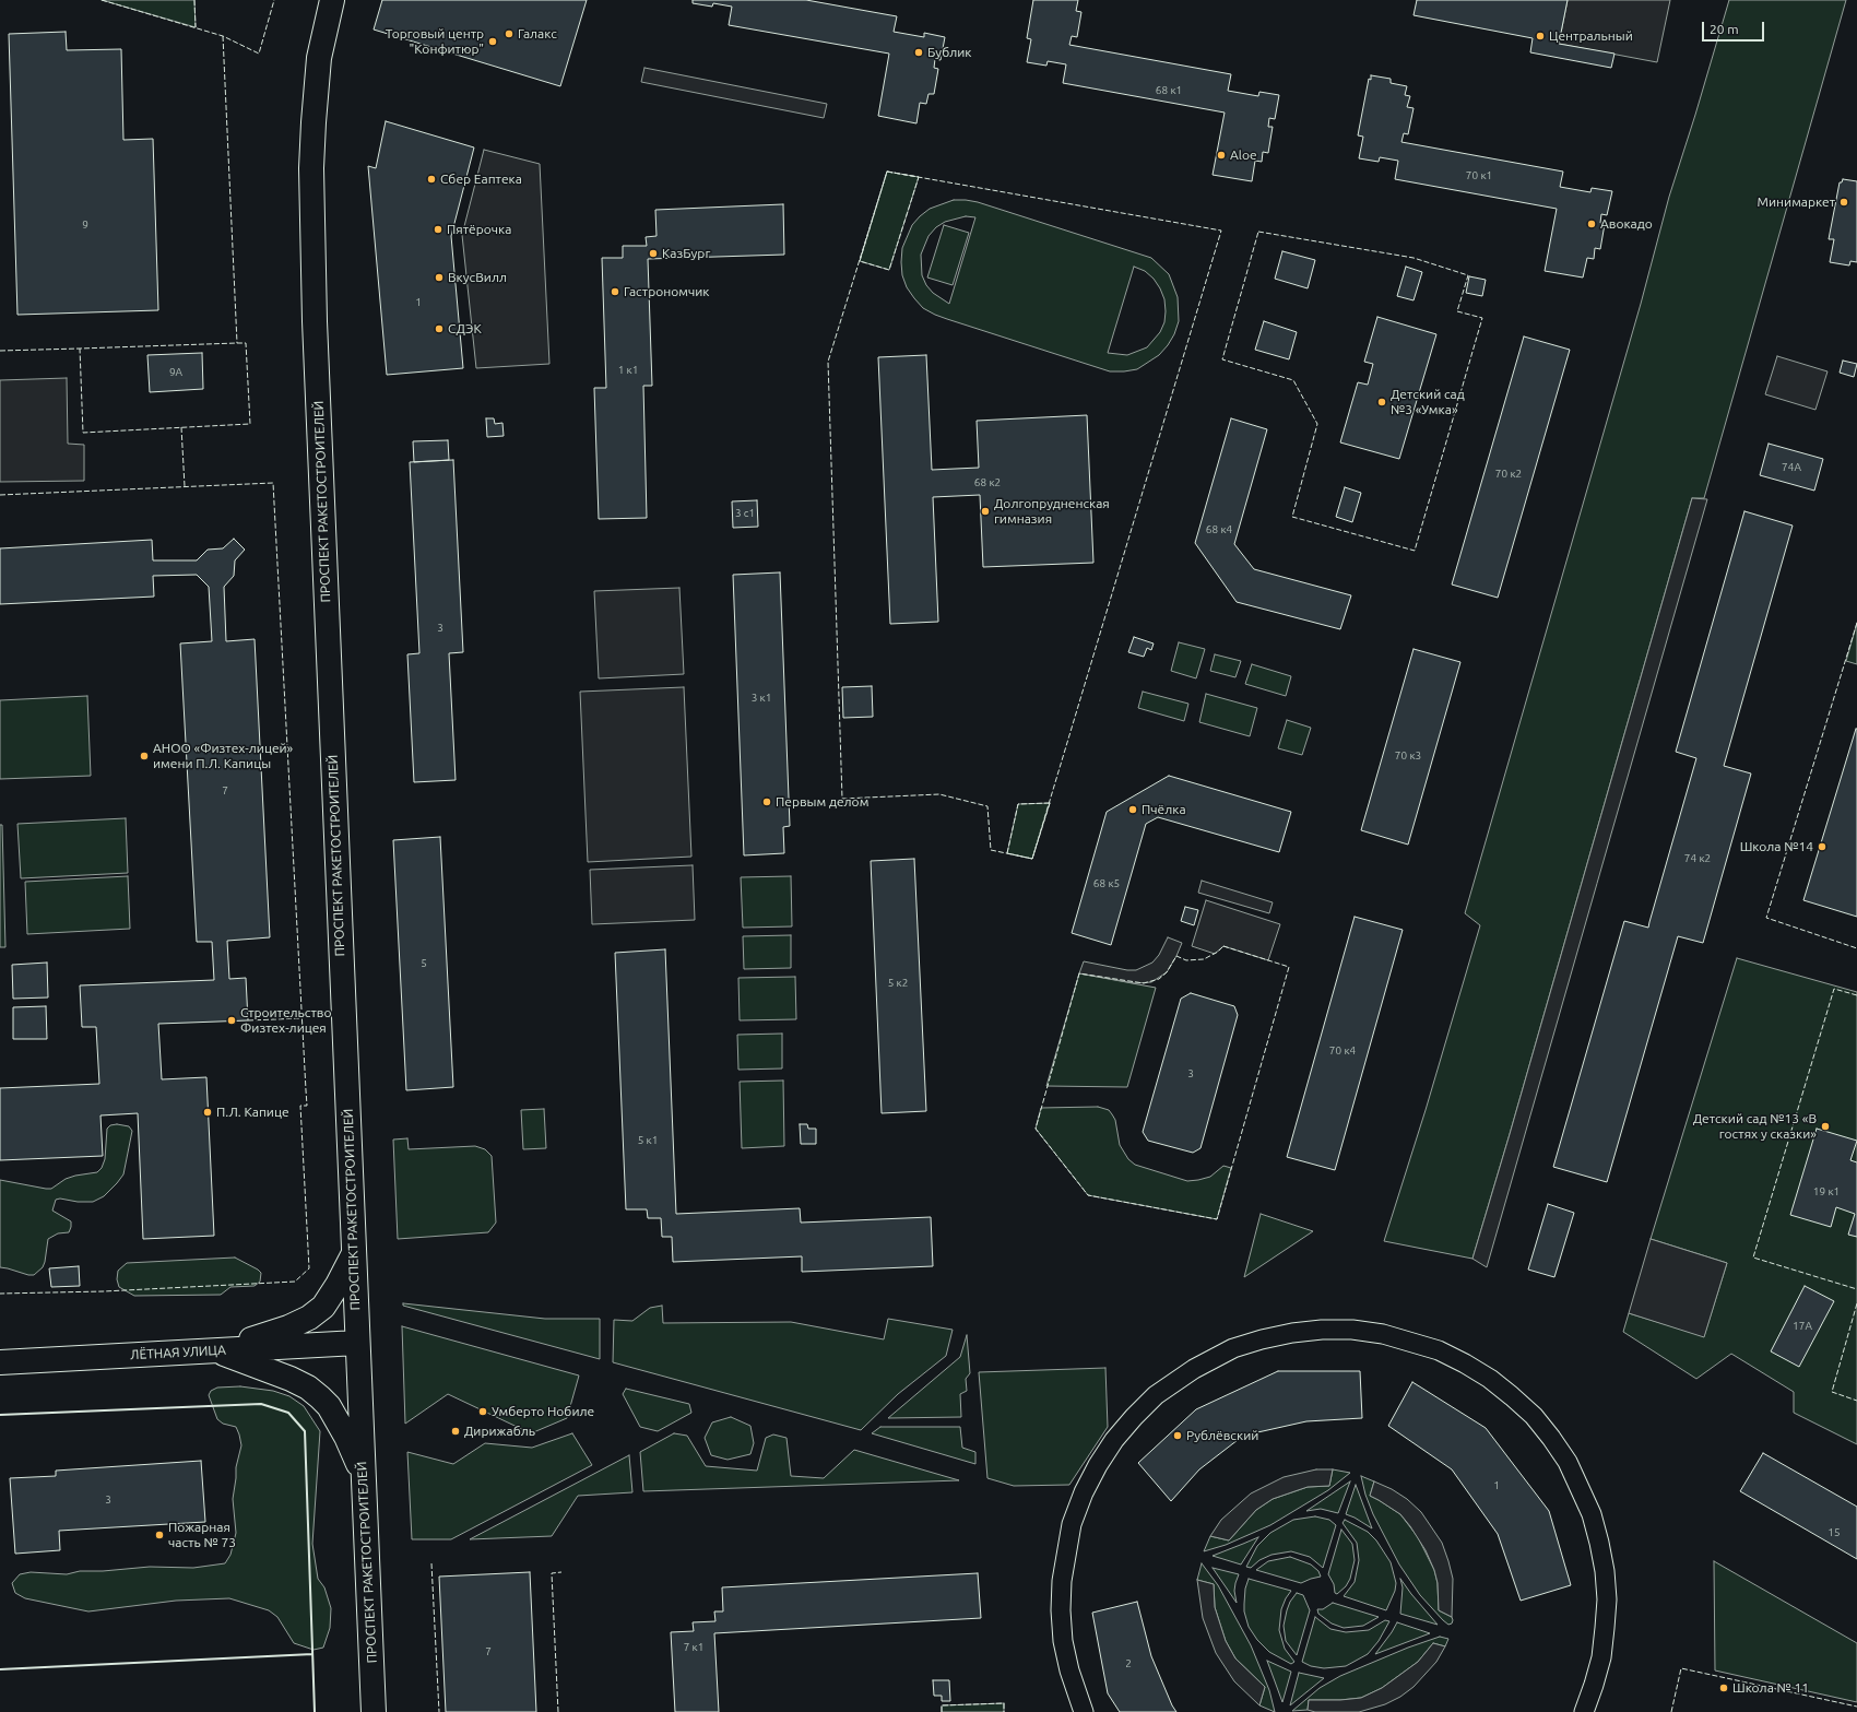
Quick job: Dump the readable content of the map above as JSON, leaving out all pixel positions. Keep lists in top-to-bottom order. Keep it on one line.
{"streets":{"main road":["ПРОСПЕКТ РАКЕТОСТРОИТЕЛЕЙ","ЛЁТНАЯ УЛИЦА"]},"crossings":[["ПРОСПЕКТ РАКЕТОСТРОИТЕЛЕЙ","ЛЁТНАЯ УЛИЦА"]],"places":["Галакс","Центральный","Торговый центр \"Конфитюр\"","Бублик","Aloe","Сбер Еаптека","Минимаркет","Авокадо","Пятёрочка","КазБург","ВкусВилл","Гастрономчик","СДЭК","Детский сад №3 «Умка»","Долгопрудненская гимназия","АНОО «Физтех-лицей» имени П.Л. Капицы","Первым делом","Пчёлка","Школа №14","Строительство Физтех-лицея","П.Л. Капице","Детский сад №13 «В гостях у сказки»","Умберто Нобиле","Дирижабль","Рублёвский","Пожарная часть № 73","Школа № 11"],"house_numbers":["68 к1","70 к1","9","1","1 к1","9А","74А","70 к2","68 к2","3 с1","68 к4","3","3 к1","70 к3","7","74 к2","68 к5","5","5 к2","70 к4","3","5 к1","19 к1","17А","1","3","15","7 к1","7","2"],"scale_bar":"20 m"}
